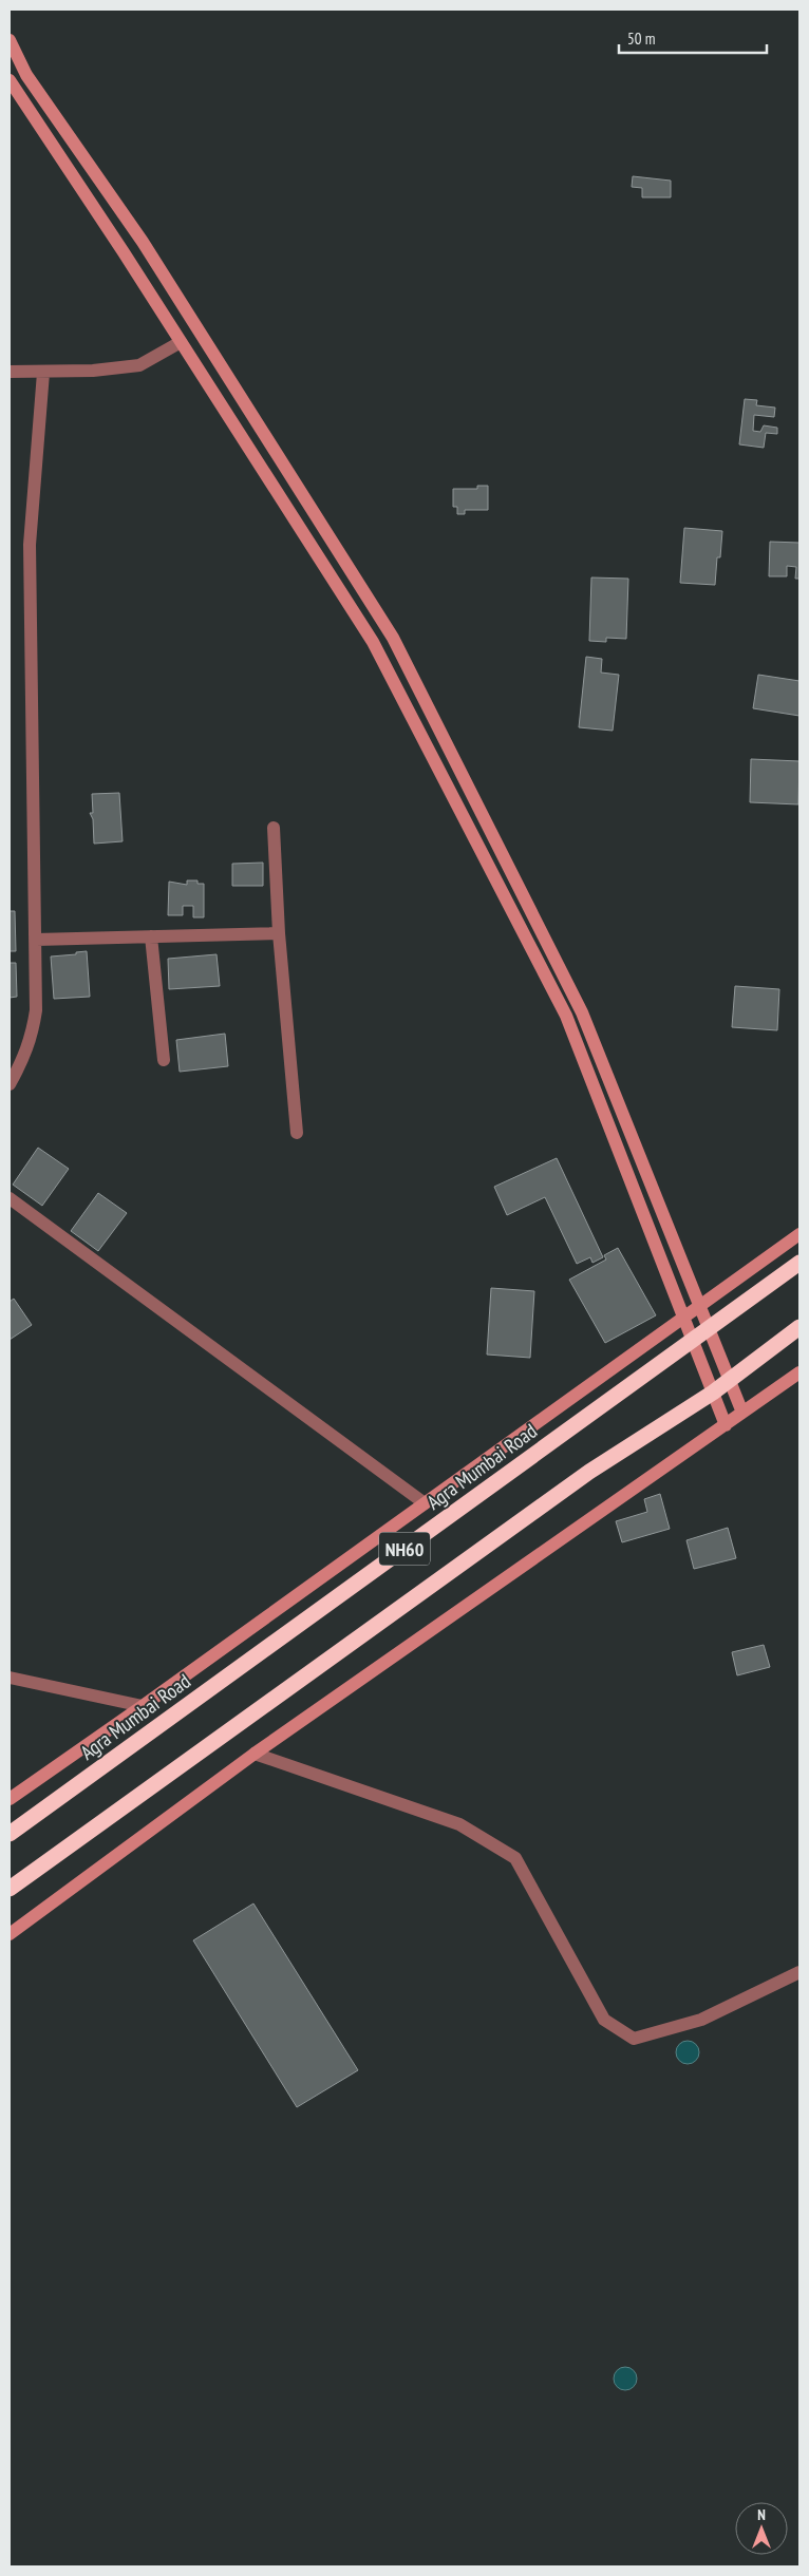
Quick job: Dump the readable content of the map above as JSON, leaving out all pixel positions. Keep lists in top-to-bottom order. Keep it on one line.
{"streets":{"highway":["Agra Mumbai Road","NH60"]},"scale_bar":"50 m","north":"top"}
